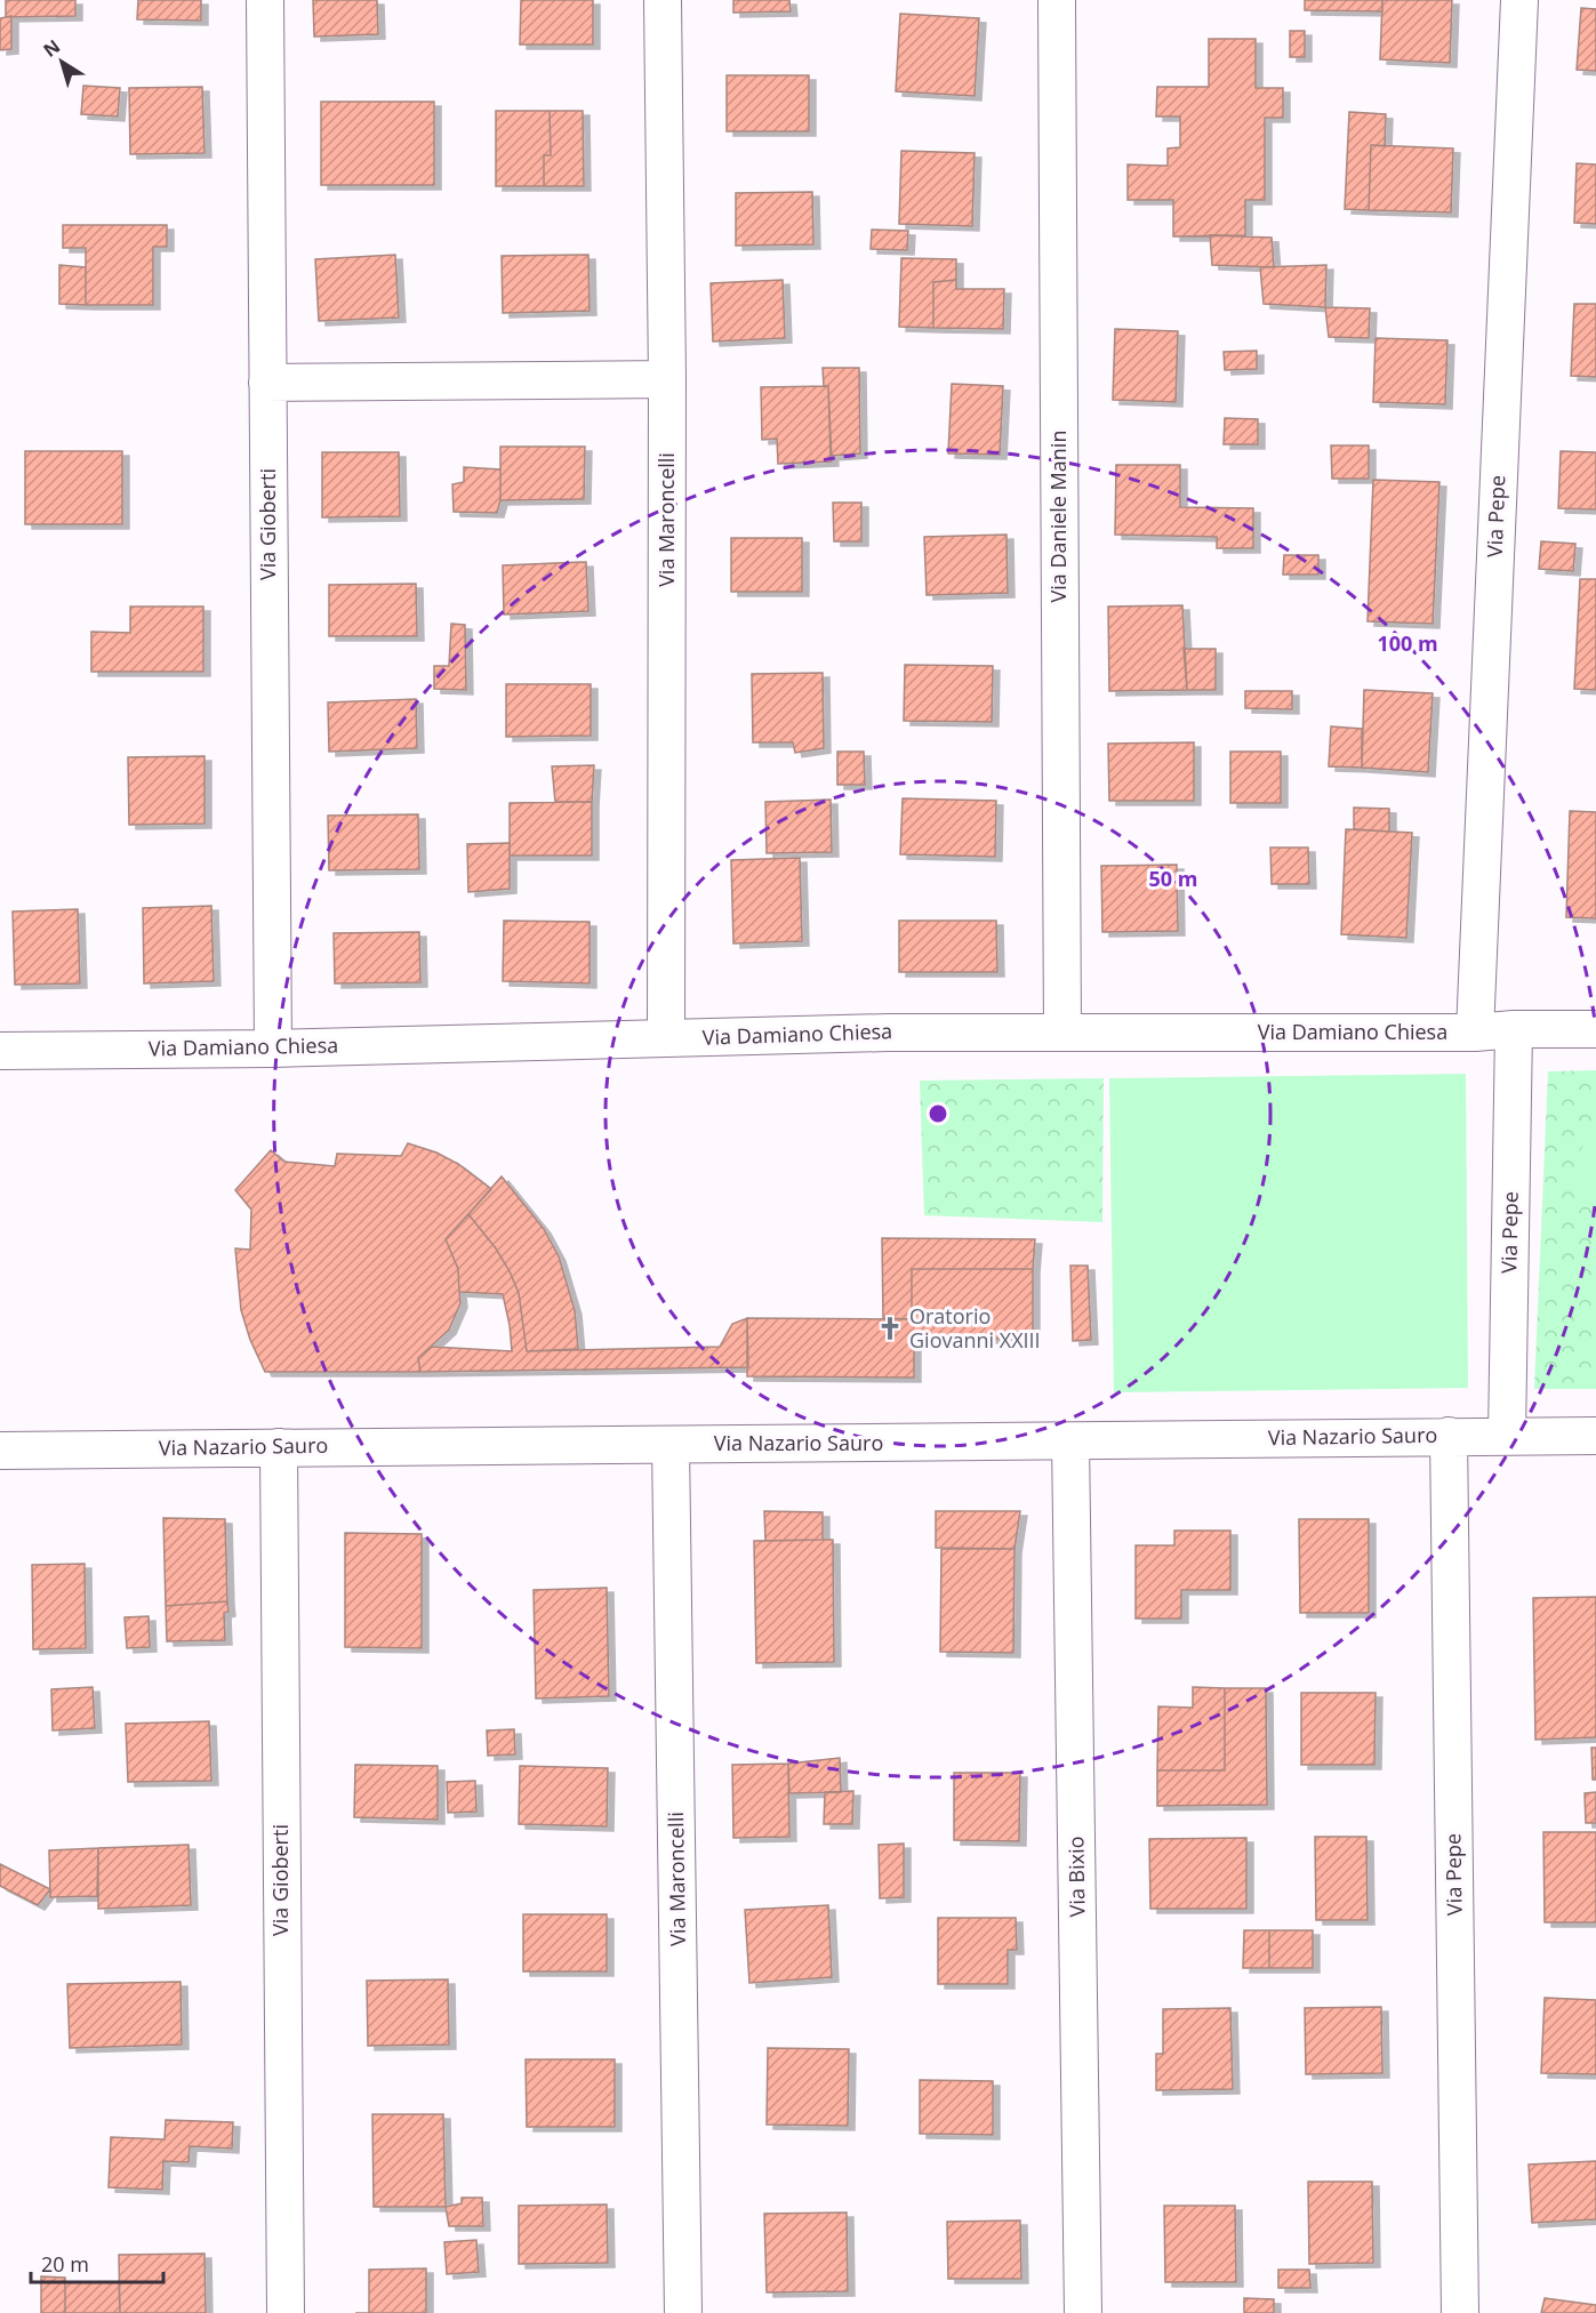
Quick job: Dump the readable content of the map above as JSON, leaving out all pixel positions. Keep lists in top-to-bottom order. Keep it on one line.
{"streets":{"street":["Via Daniele Manin","Via Pepe","Via Maroncelli","Via Gioberti","Via Damiano Chiesa","Via Nazario Sauro","Via Bixio"]},"crossings":[["Via Daniele Manin","Via Damiano Chiesa"],["Via Pepe","Via Damiano Chiesa"],["Via Pepe","Via Nazario Sauro"],["Via Maroncelli","Via Damiano Chiesa"],["Via Maroncelli","Via Nazario Sauro"],["Via Gioberti","Via Damiano Chiesa"],["Via Gioberti","Via Nazario Sauro"],["Via Nazario Sauro","Via Bixio"]],"places":{"church":["Oratorio Giovanni XXIII"]},"scale_bar":"20 m","north":"top left","rings":["100 m","50 m"]}
